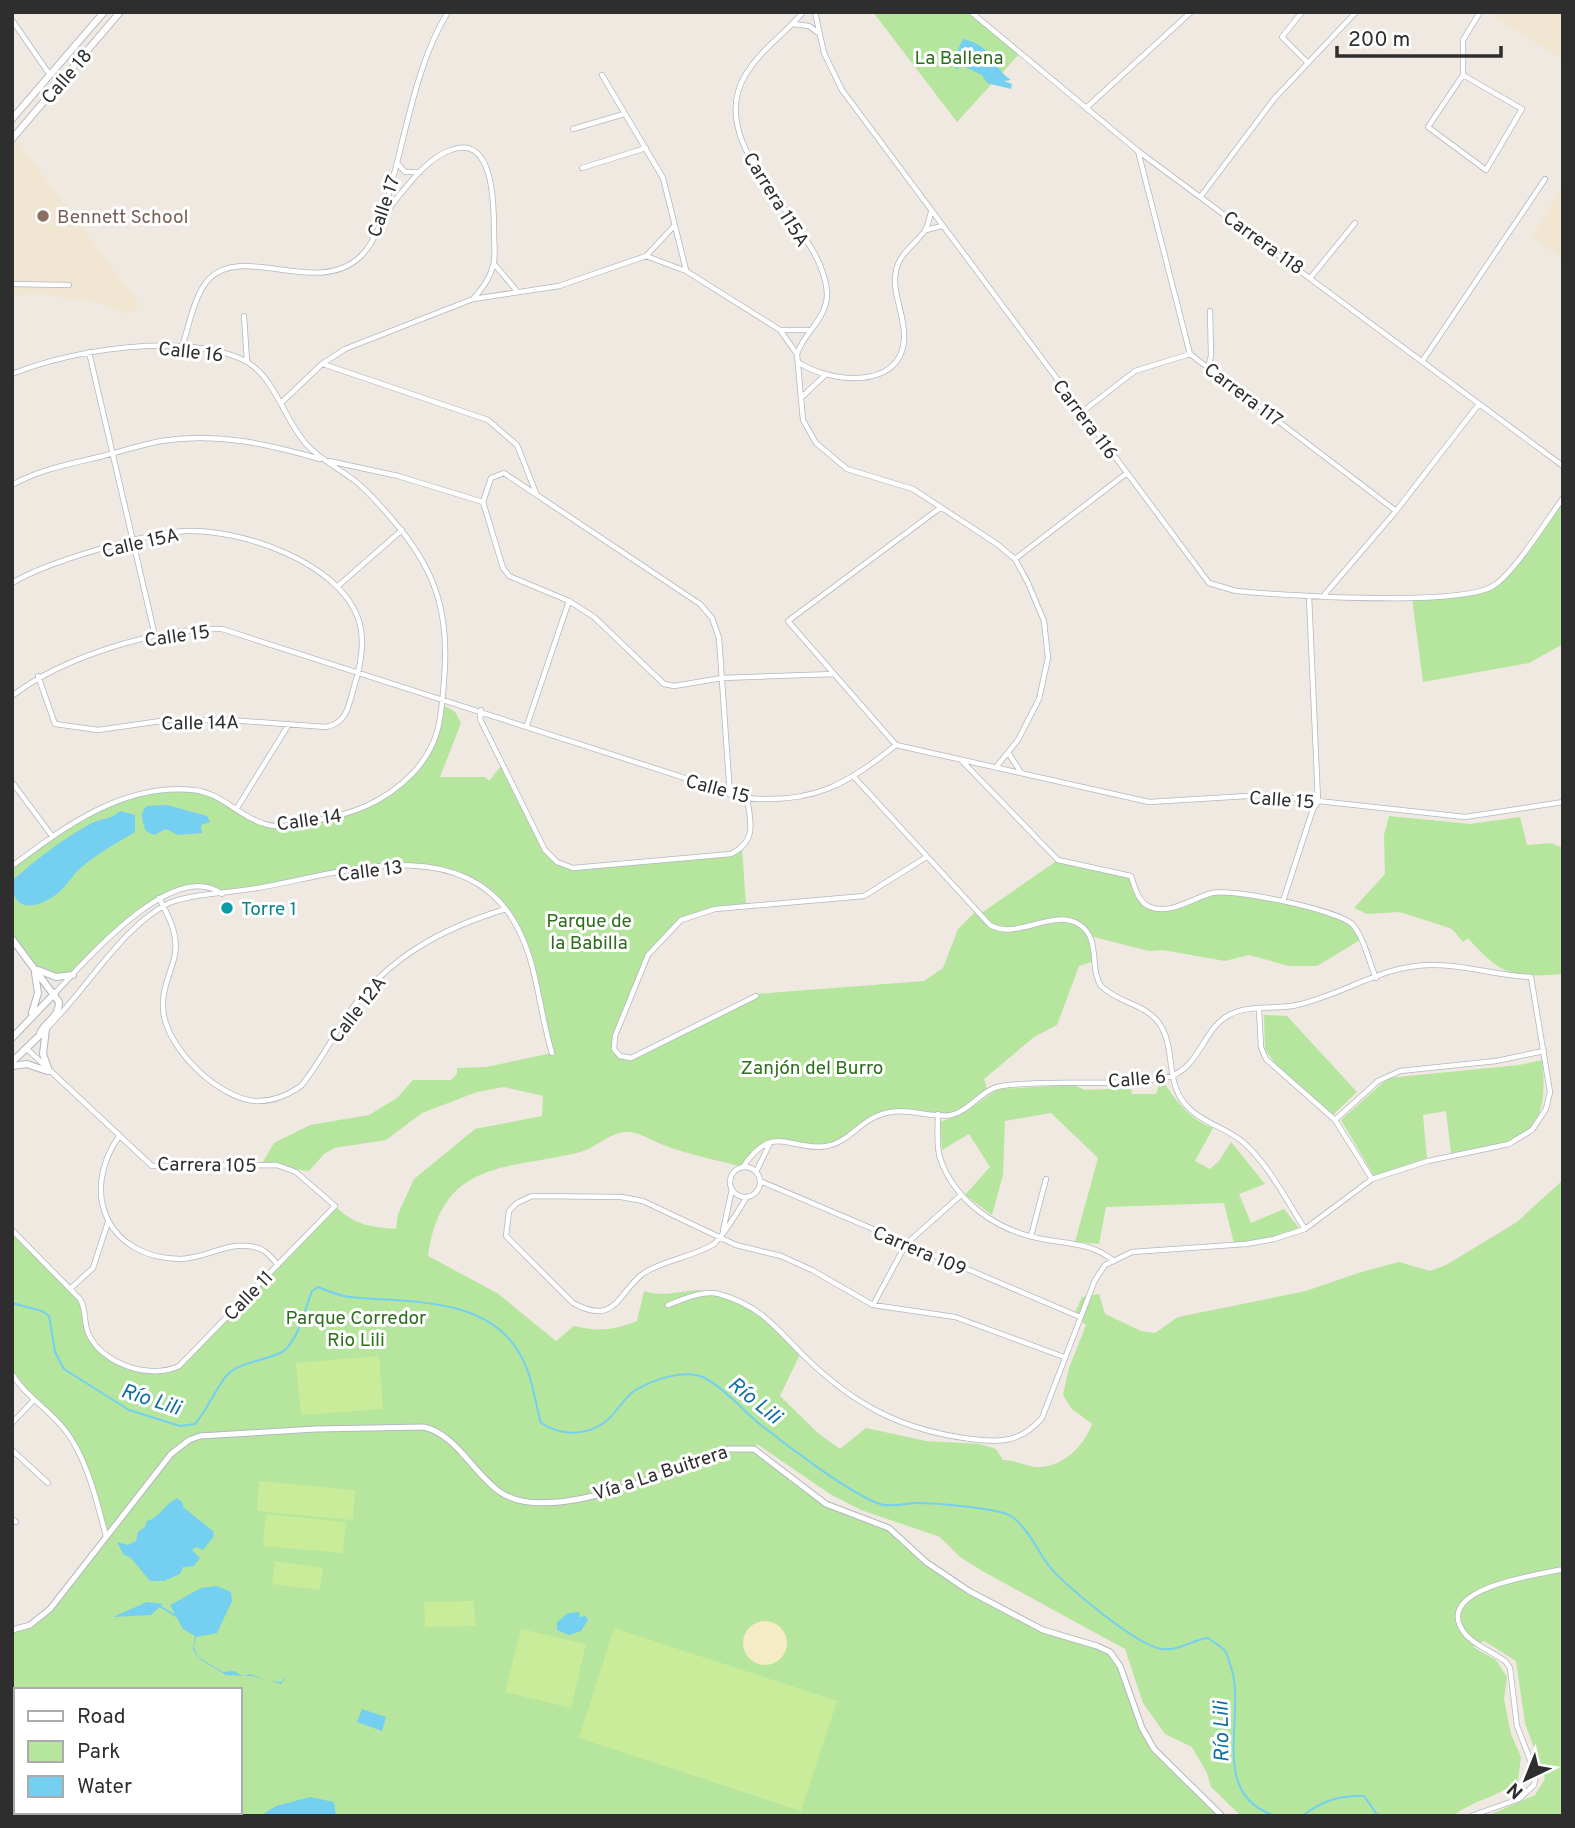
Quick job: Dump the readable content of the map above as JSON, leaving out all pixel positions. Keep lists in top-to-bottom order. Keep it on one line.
{"streets":{"main road":["Calle 18","Calle 13"],"street":["Carrera 115A","Calle 17","Carrera 118","Calle 16","Carrera 117","Carrera 116","Calle 15A","Calle 15","Calle 14A","Calle 14","Calle 12A","Calle 6","Carrera 105","Carrera 109","Calle 11","Vía a La Buitrera"]},"crossings":[["Calle 17","Calle 16"],["Carrera 118","Carrera 117"],["Calle 15A","Calle 15"],["Calle 15A","Calle 14A"],["Calle 15","Calle 14A"],["Calle 15","Calle 14"],["Calle 13","Calle 12A"],["Calle 13","Carrera 105"],["Carrera 105","Calle 11"]],"water":["Río Lili"],"parks":["La Ballena","Parque de la Babilla","Zanjón del Burro","Parque Corredor Rio Lili"],"places":["Bennett School","Torre 1"],"legend":["Road","Park","Water"],"scale_bar":"200 m","north":"bottom left"}
